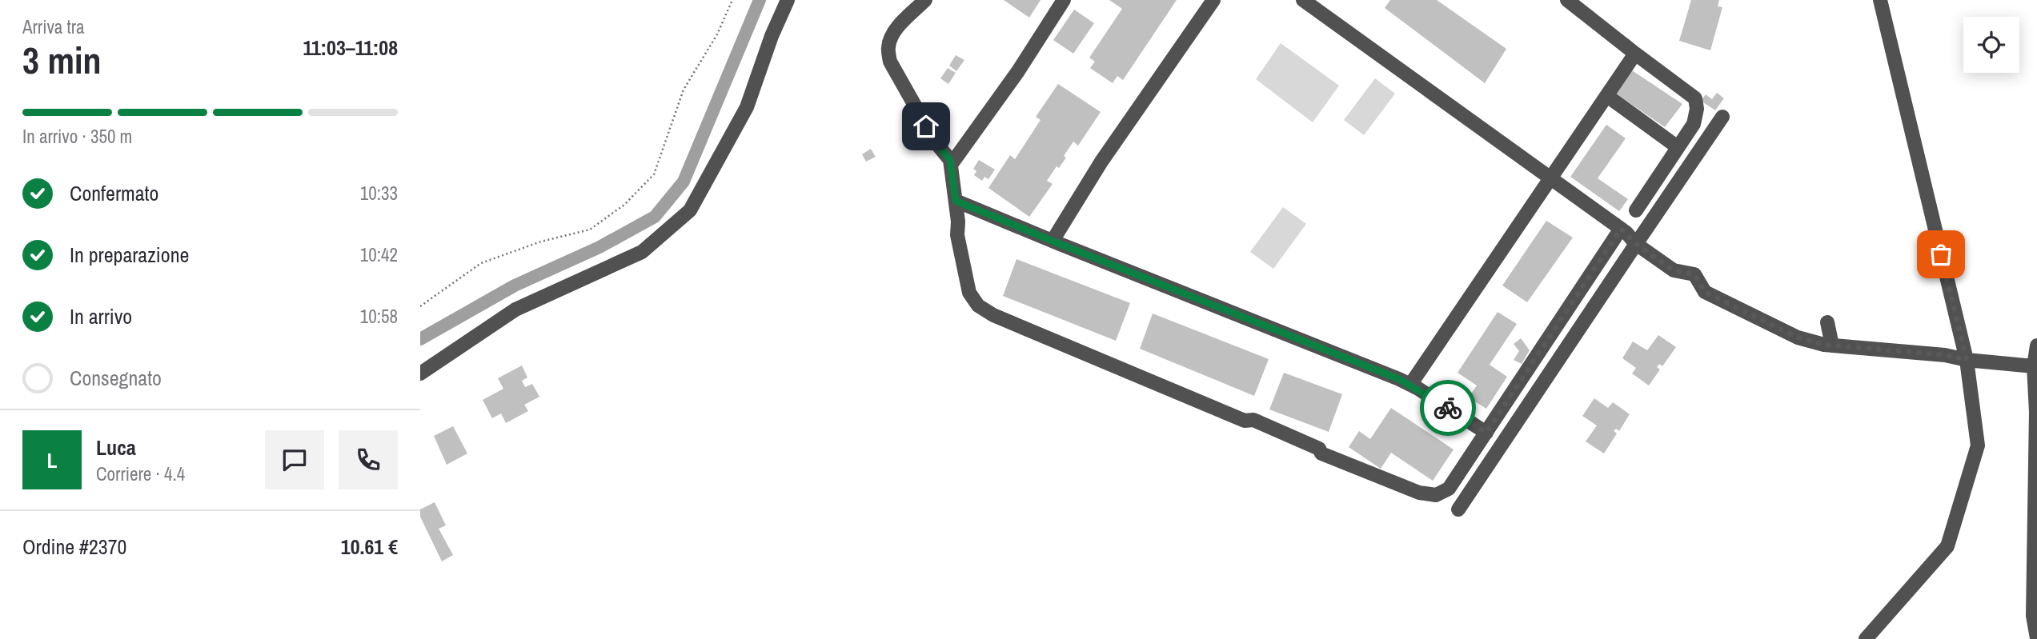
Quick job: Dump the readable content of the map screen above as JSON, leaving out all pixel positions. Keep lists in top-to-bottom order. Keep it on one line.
{"page":{"heading":["3 min","Arriva tra","11:03–11:08"],"panel":["Luca","Corriere · 4.4","Ordine #2370","10.61 €"],"bar":"In arrivo · 350 m","list":[["Confermato","10:33"],["In preparazione","10:42"],["In arrivo","10:58"],"Consegnato"],"round":"L"}}
